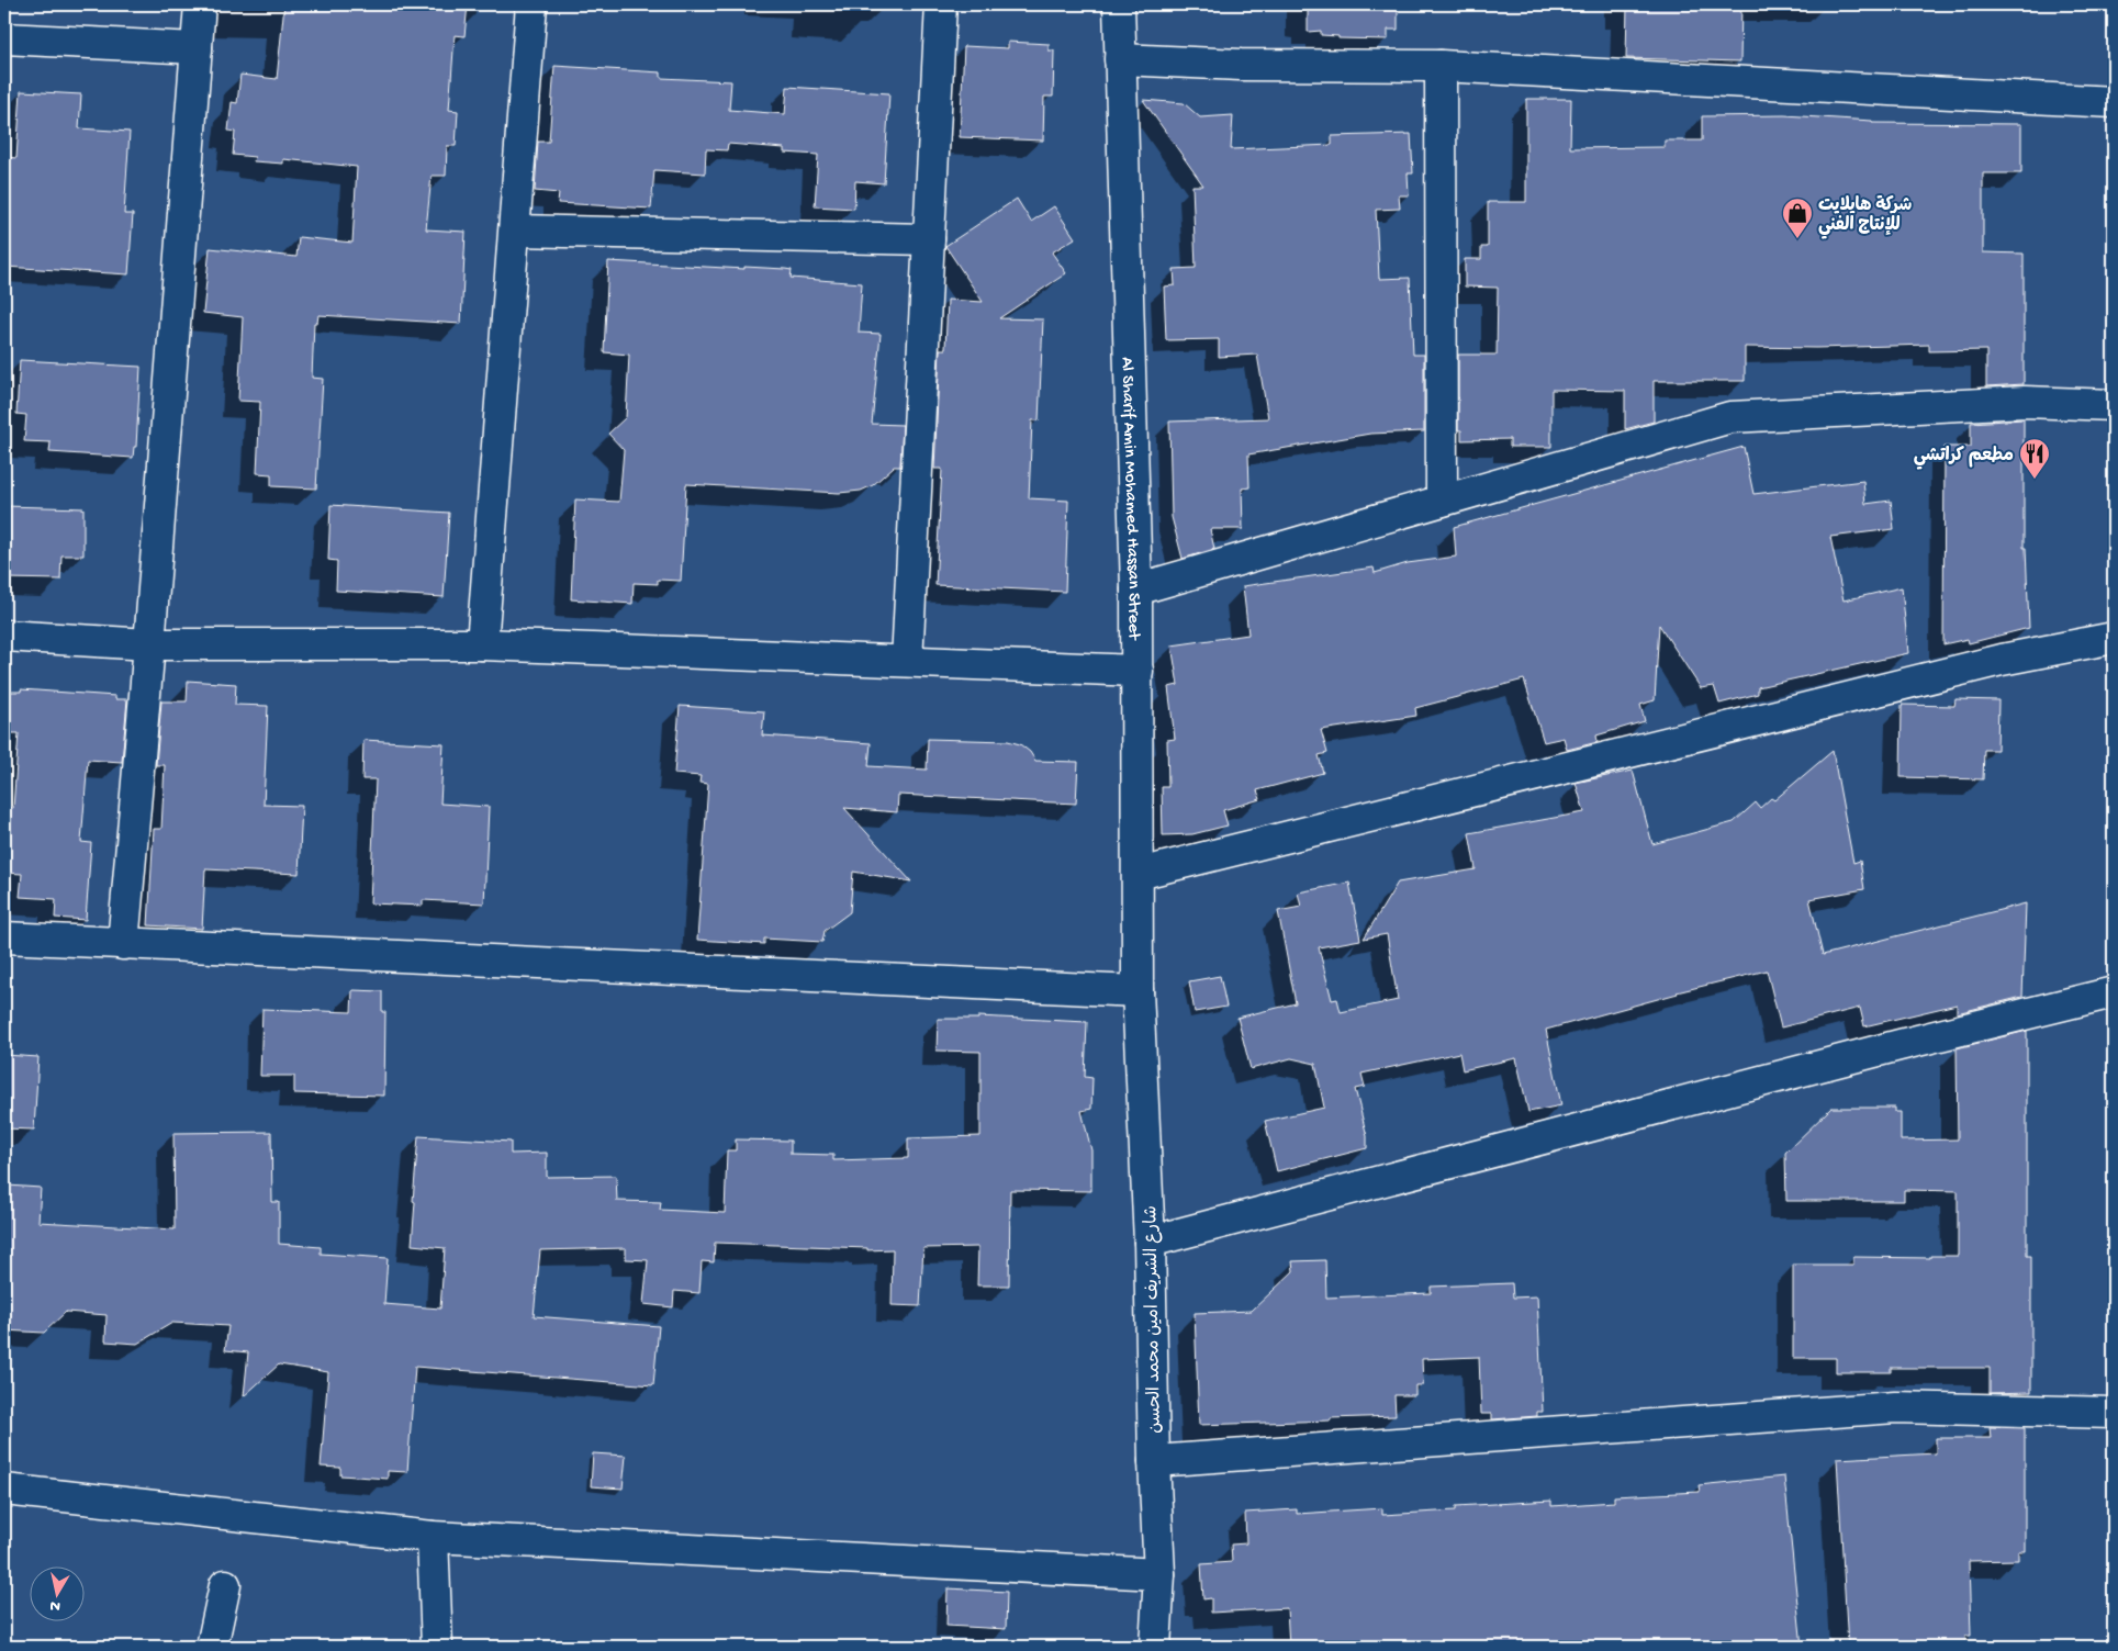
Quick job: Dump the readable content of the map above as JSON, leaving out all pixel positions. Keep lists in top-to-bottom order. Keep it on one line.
{"streets":{"street":["Al Sharif Amin Mohamed Hassan Street","شارع الشريف امين محمد الحسن"]},"crossings":[["Al Sharif Amin Mohamed Hassan Street","شارع الشريف امين محمد الحسن"]],"places":{"shop":["شركة هايلايت للإنتاج الفني"],"restaurant":["مطعم كراتشي"]},"north":"bottom"}
